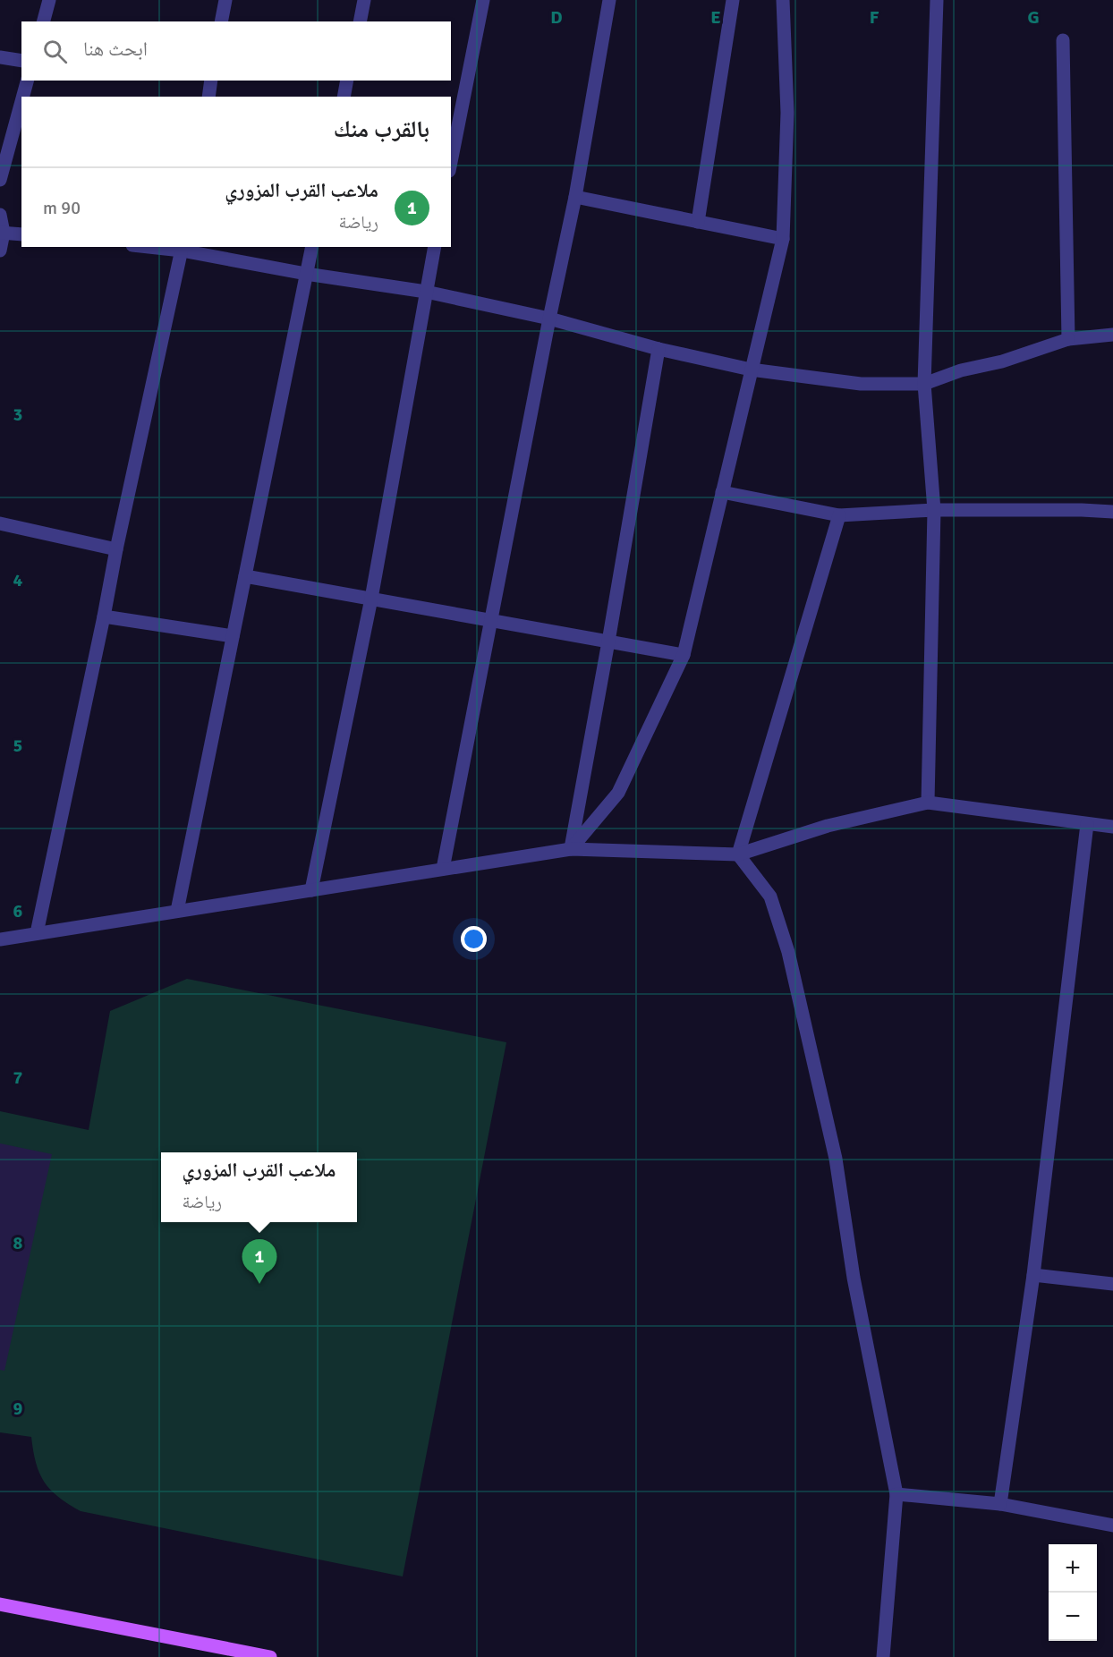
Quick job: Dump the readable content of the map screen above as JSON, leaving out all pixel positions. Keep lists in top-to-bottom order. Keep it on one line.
{"page":{"search":"ابحث هنا","heading":"بالقرب منك","list":[{"mark":"1","name":"ملاعب القرب المزوري","note":"رياضة","value":"90 m"}],"popup":["ملاعب القرب المزوري","رياضة"],"pins":"1","map_buttons":["+","−"]},"grid":{"columns":["D","E","F","G"],"rows":["3","4","5","6","7","8","9"]}}
